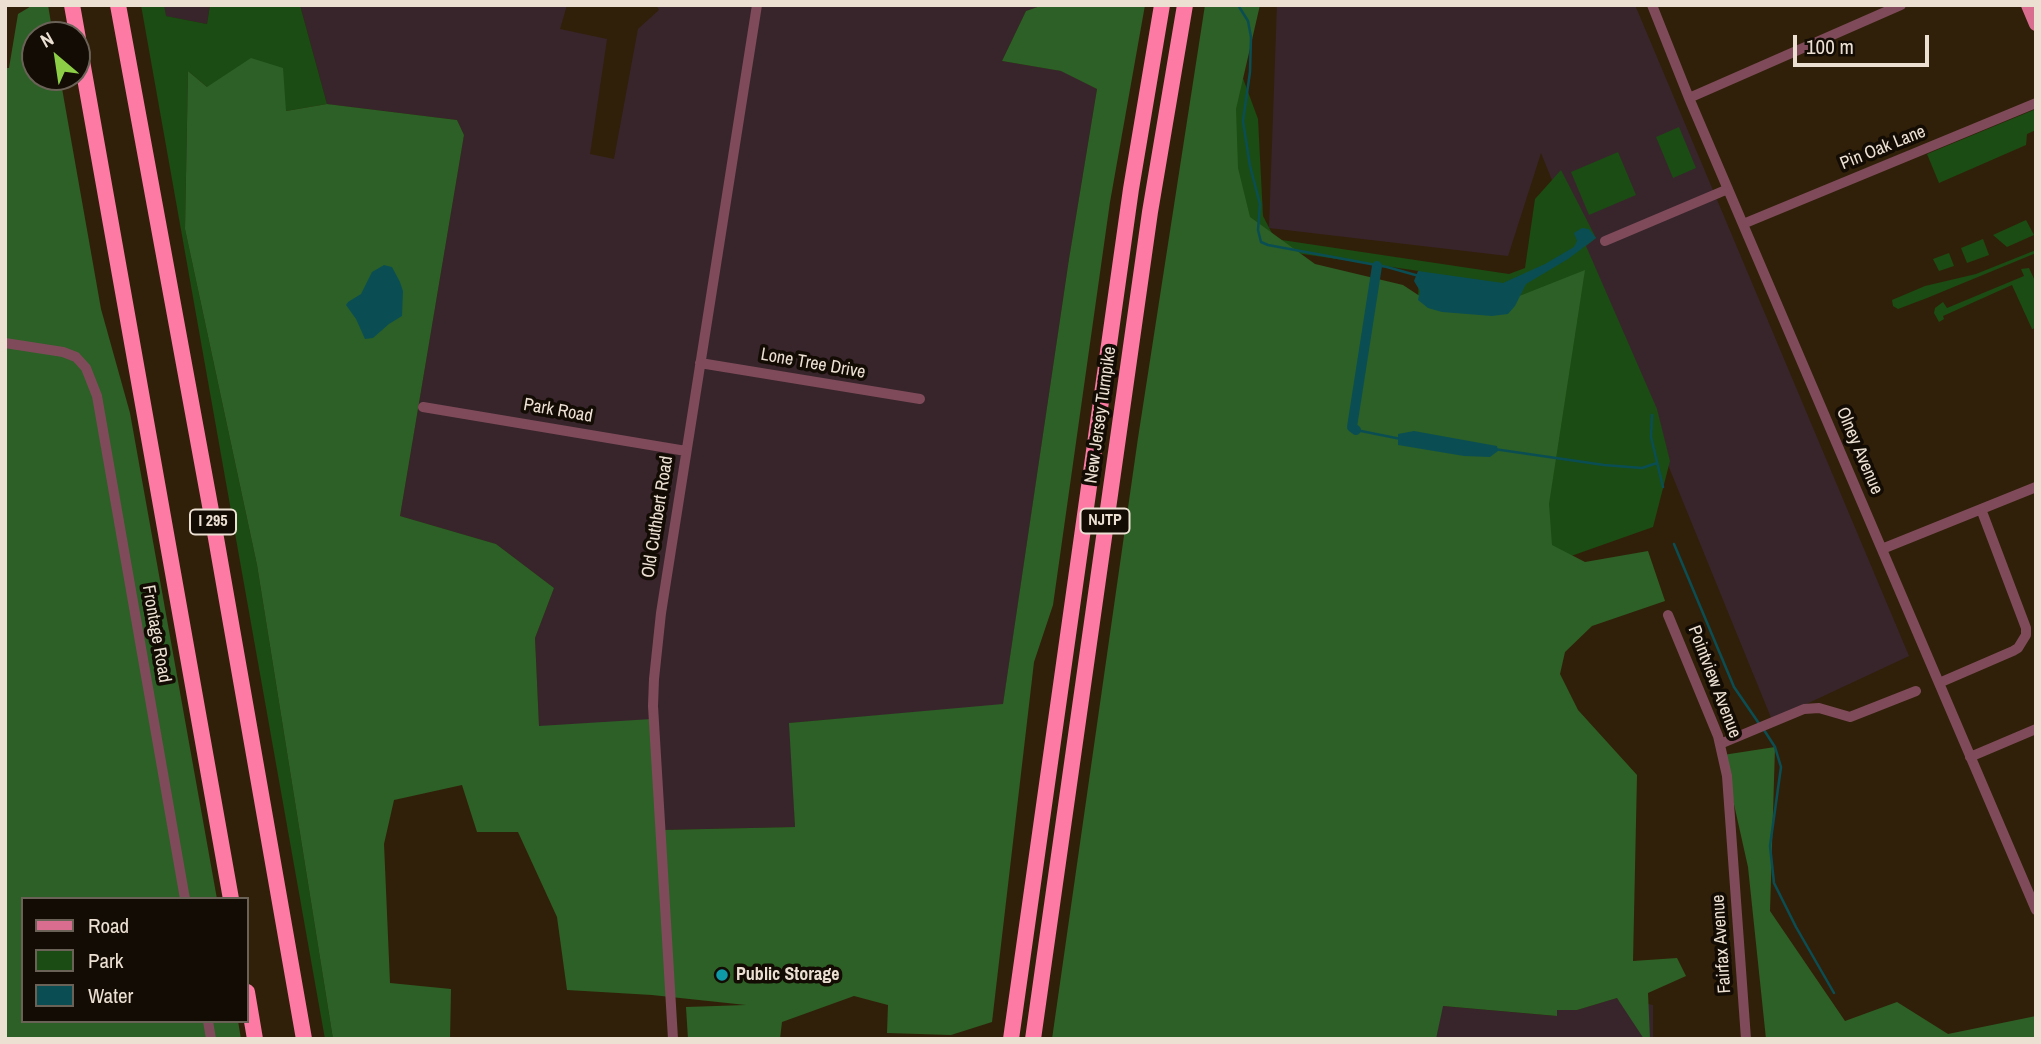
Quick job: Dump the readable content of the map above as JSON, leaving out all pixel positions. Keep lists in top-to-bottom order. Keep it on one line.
{"streets":{"highway":["New Jersey Turnpike","NJTP","I 295"],"street":["Pin Oak Lane","Lone Tree Drive","Park Road","Olney Avenue","Old Cuthbert Road","Frontage Road","Pointview Avenue","Fairfax Avenue"]},"crossings":[["Pin Oak Lane","Olney Avenue"],["Lone Tree Drive","Old Cuthbert Road"],["Park Road","Old Cuthbert Road"],["Pointview Avenue","Fairfax Avenue"]],"places":["Public Storage"],"legend":["Road","Park","Water"],"scale_bar":"100 m","north":"top left"}
